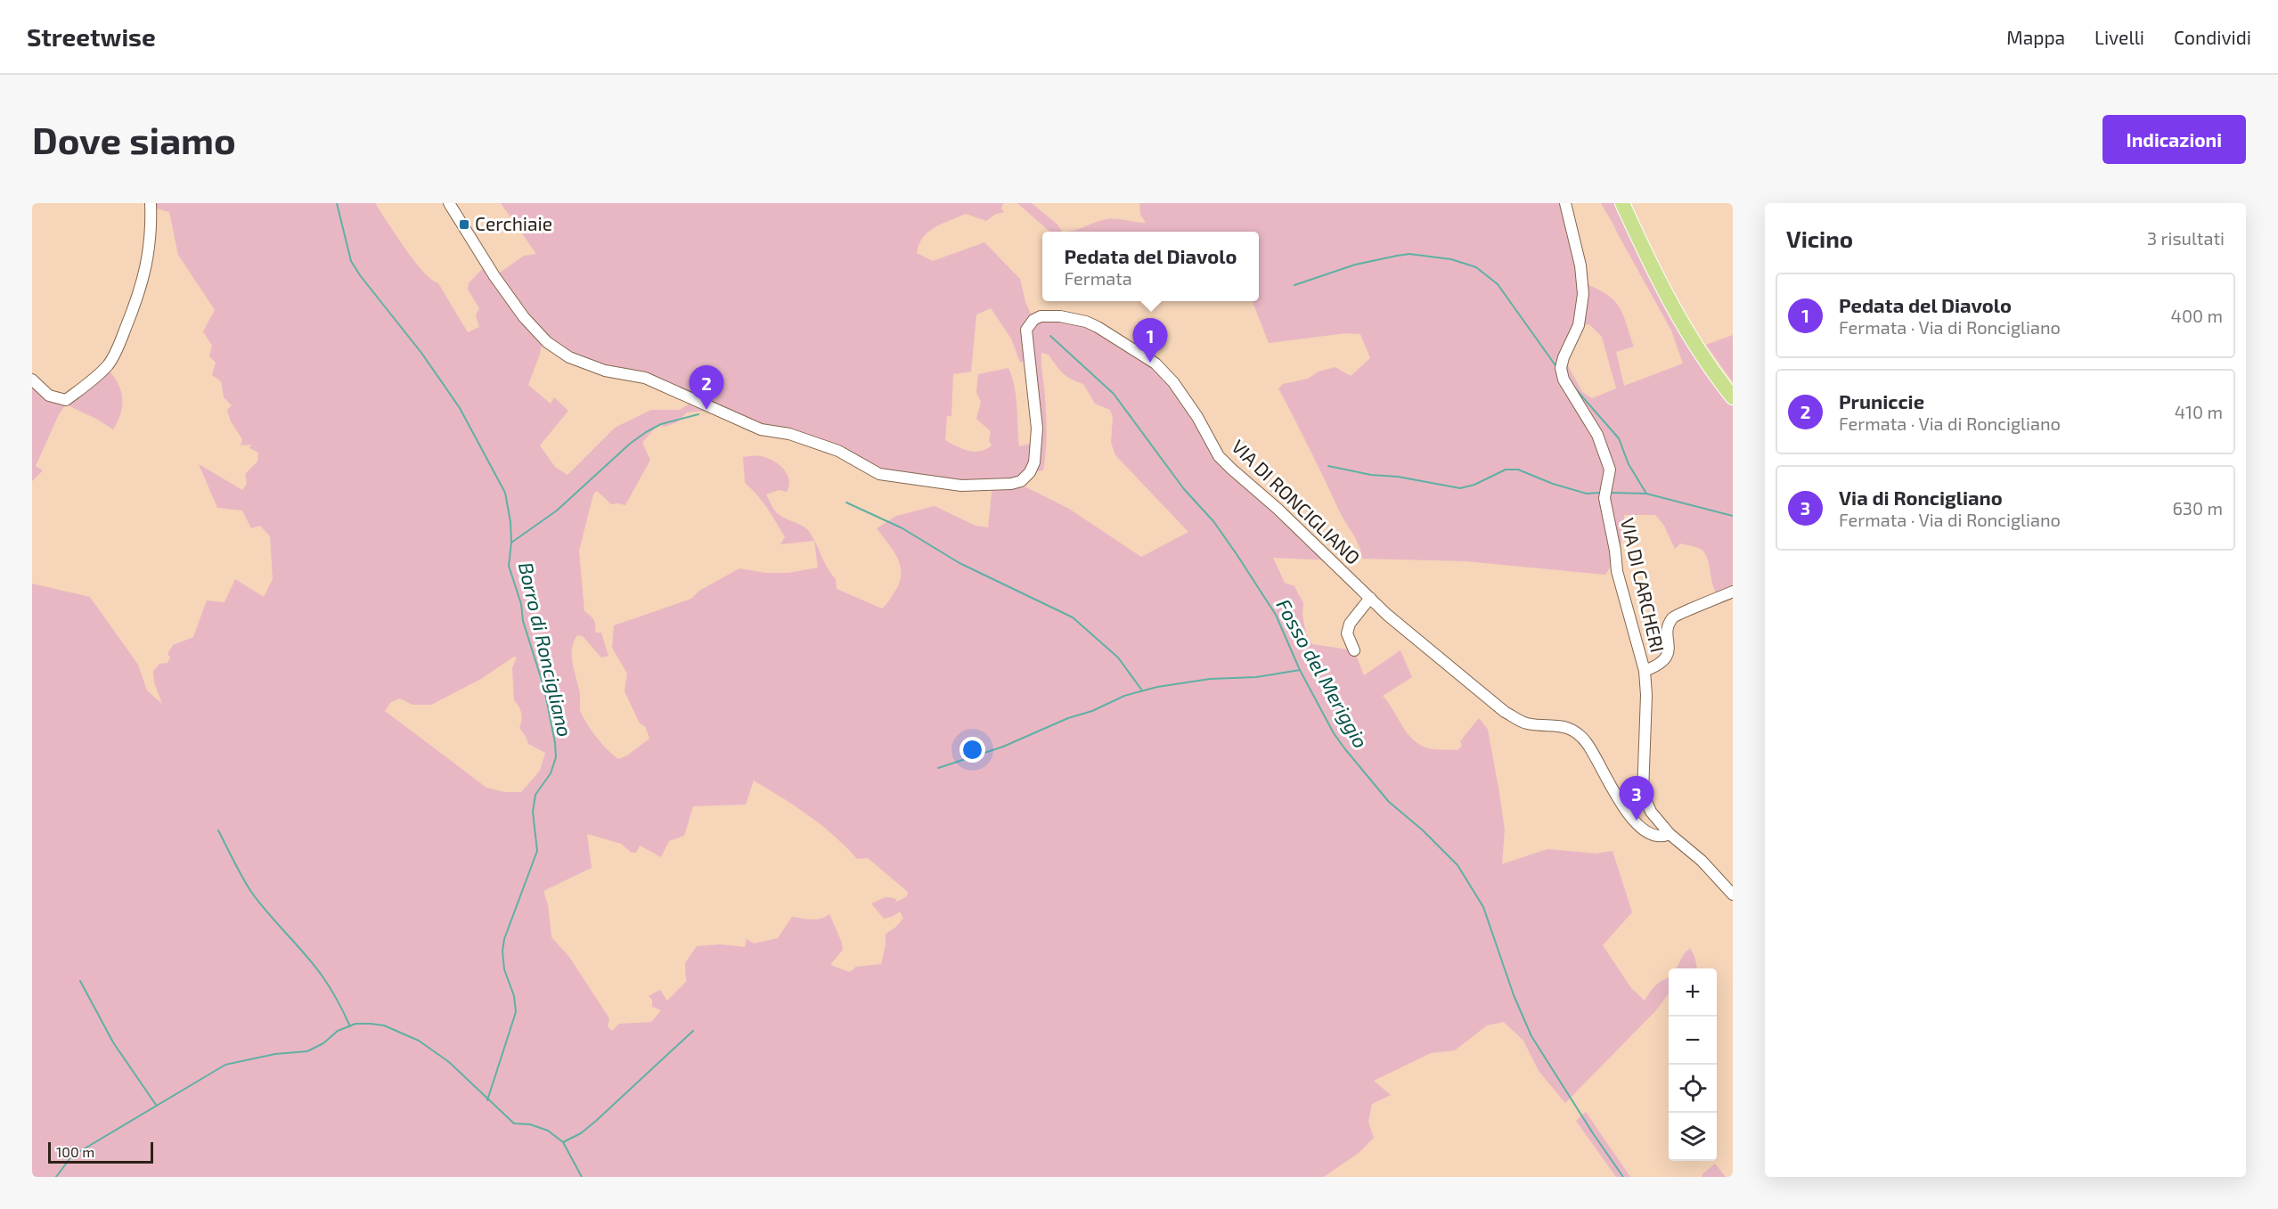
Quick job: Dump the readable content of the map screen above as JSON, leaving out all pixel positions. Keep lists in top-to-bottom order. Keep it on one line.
{"streets":{"street":["VIA DI RONCIGLIANO","VIA DI CARCHERI"]},"crossings":[["VIA DI RONCIGLIANO","VIA DI CARCHERI"]],"water":["Borro di Roncigliano","Fosso del Meriggio"],"places":{"transit":["Cerchiaie"]},"scale_bar":"100 m","page":{"header":"Streetwise","nav":["Mappa","Livelli","Condividi"],"buttons":"Indicazioni","title":"Dove siamo","heading":["Vicino","3 risultati"],"popup":["Pedata del Diavolo","Fermata"],"list":[{"mark":"1","name":"Pedata del Diavolo","note":"Fermata · Via di Roncigliano","value":"400 m"},{"mark":"2","name":"Pruniccie","note":"Fermata · Via di Roncigliano","value":"410 m"},{"mark":"3","name":"Via di Roncigliano","note":"Fermata · Via di Roncigliano","value":"630 m"}],"pins":["1","2","3"],"map_buttons":["+","−"],"scale":"100 m"}}
